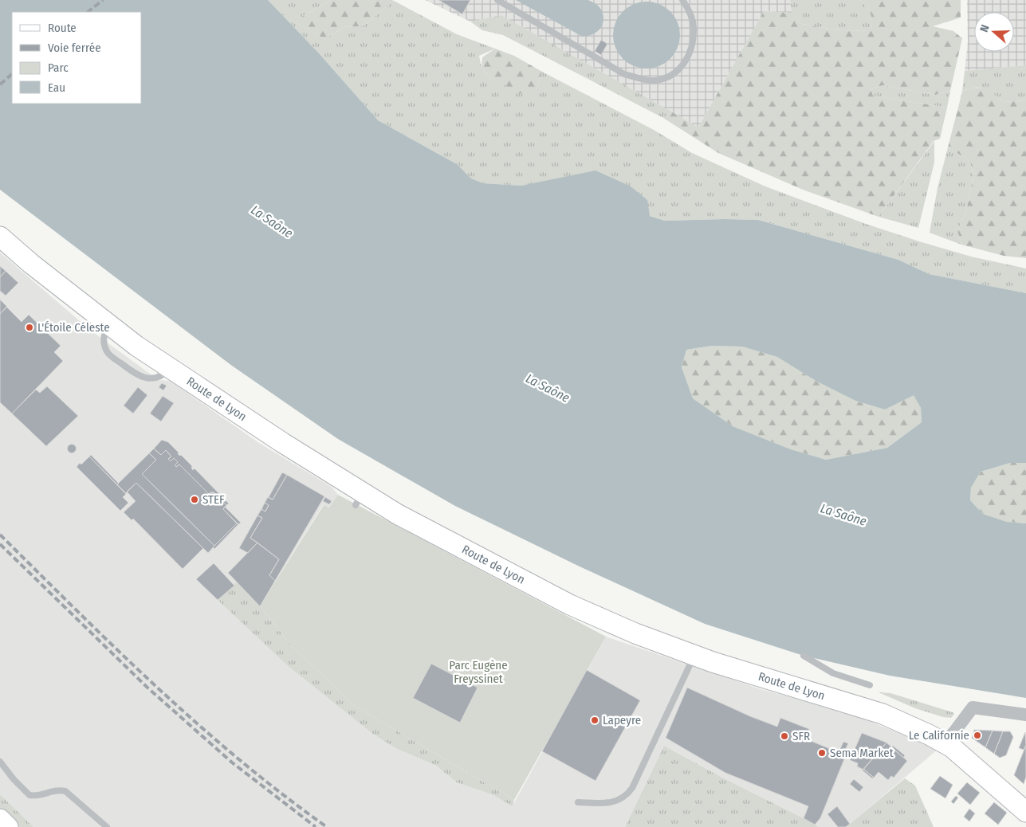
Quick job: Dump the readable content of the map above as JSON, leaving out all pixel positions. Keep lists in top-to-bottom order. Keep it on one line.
{"streets":{"main road":["Route de Lyon"]},"water":["La Saône"],"parks":["Parc Eugène Freyssinet"],"places":["L'Étoile Céleste","STEF","Lapeyre","Le Californie","SFR","Sema Market"],"legend":["Route","Voie ferrée","Parc","Eau"],"north":"left"}
